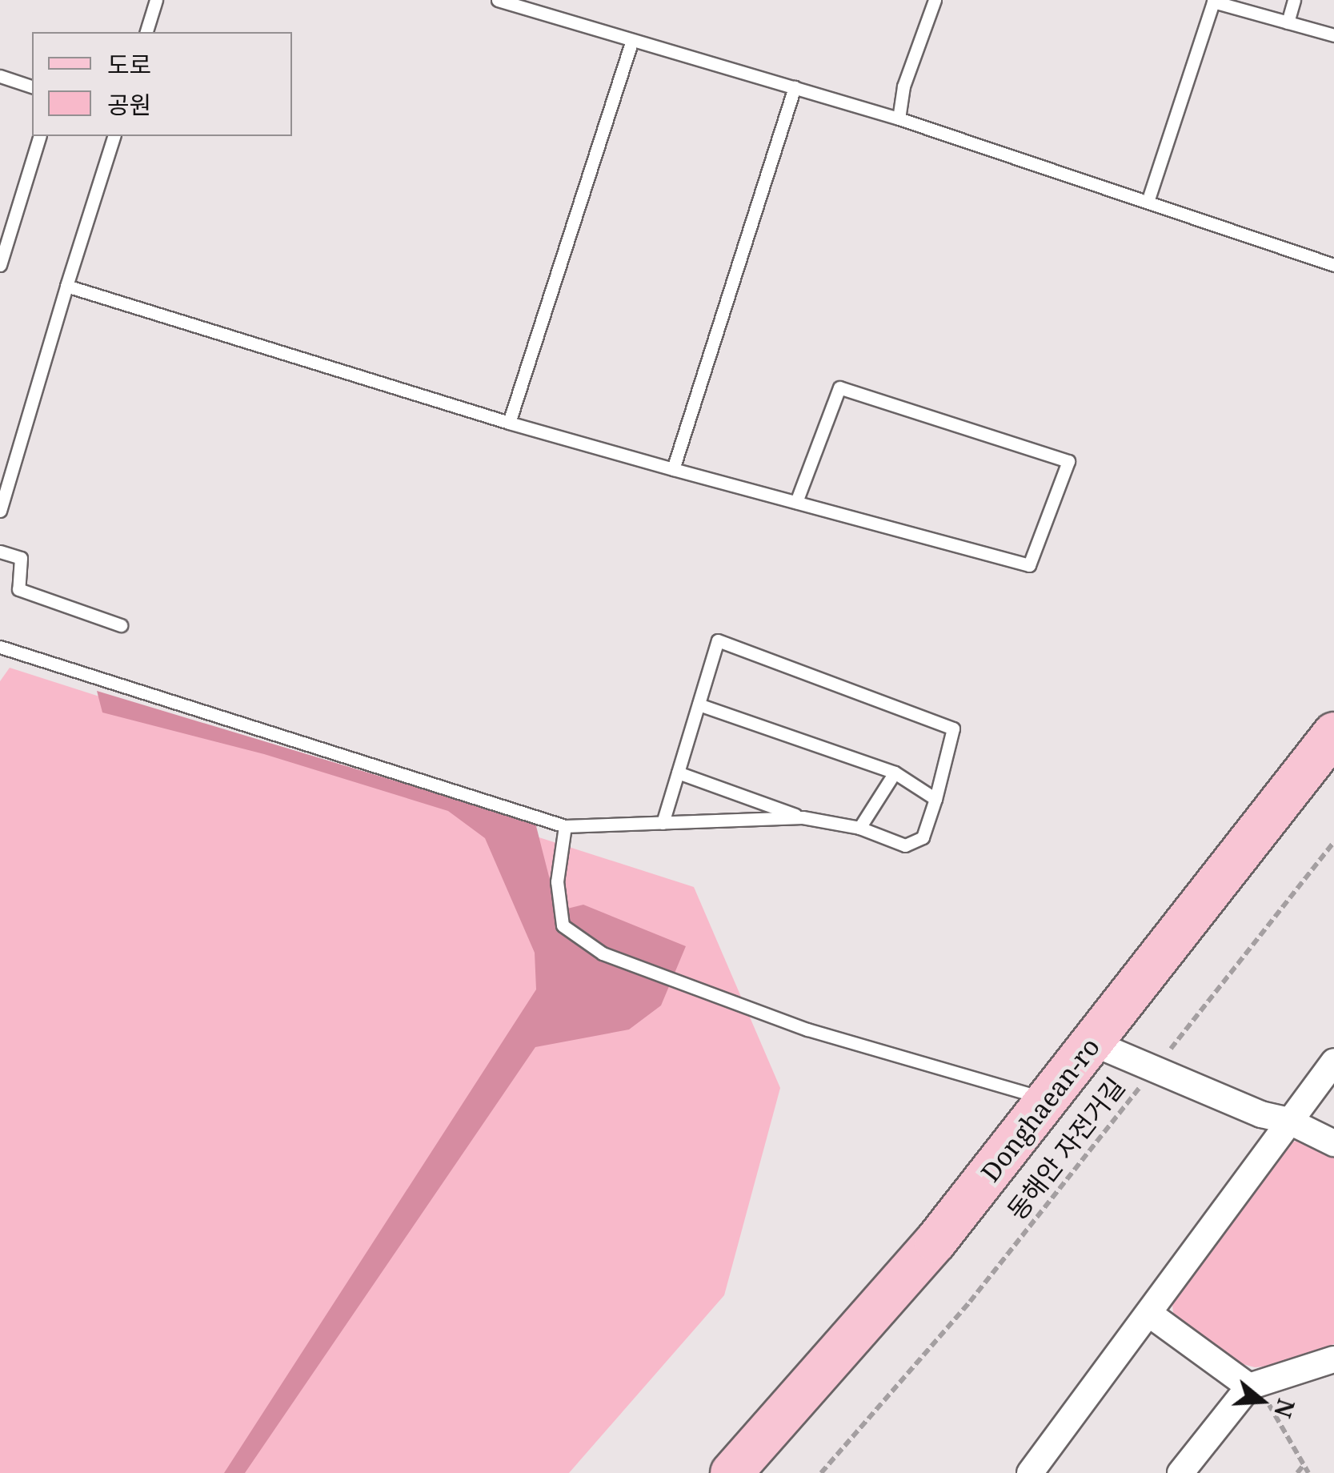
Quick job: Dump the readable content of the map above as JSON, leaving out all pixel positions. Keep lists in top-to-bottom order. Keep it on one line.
{"streets":{"main road":["Donghaean-ro"],"path":["동해안 자전거길"]},"legend":["도로","공원"],"north":"right"}
